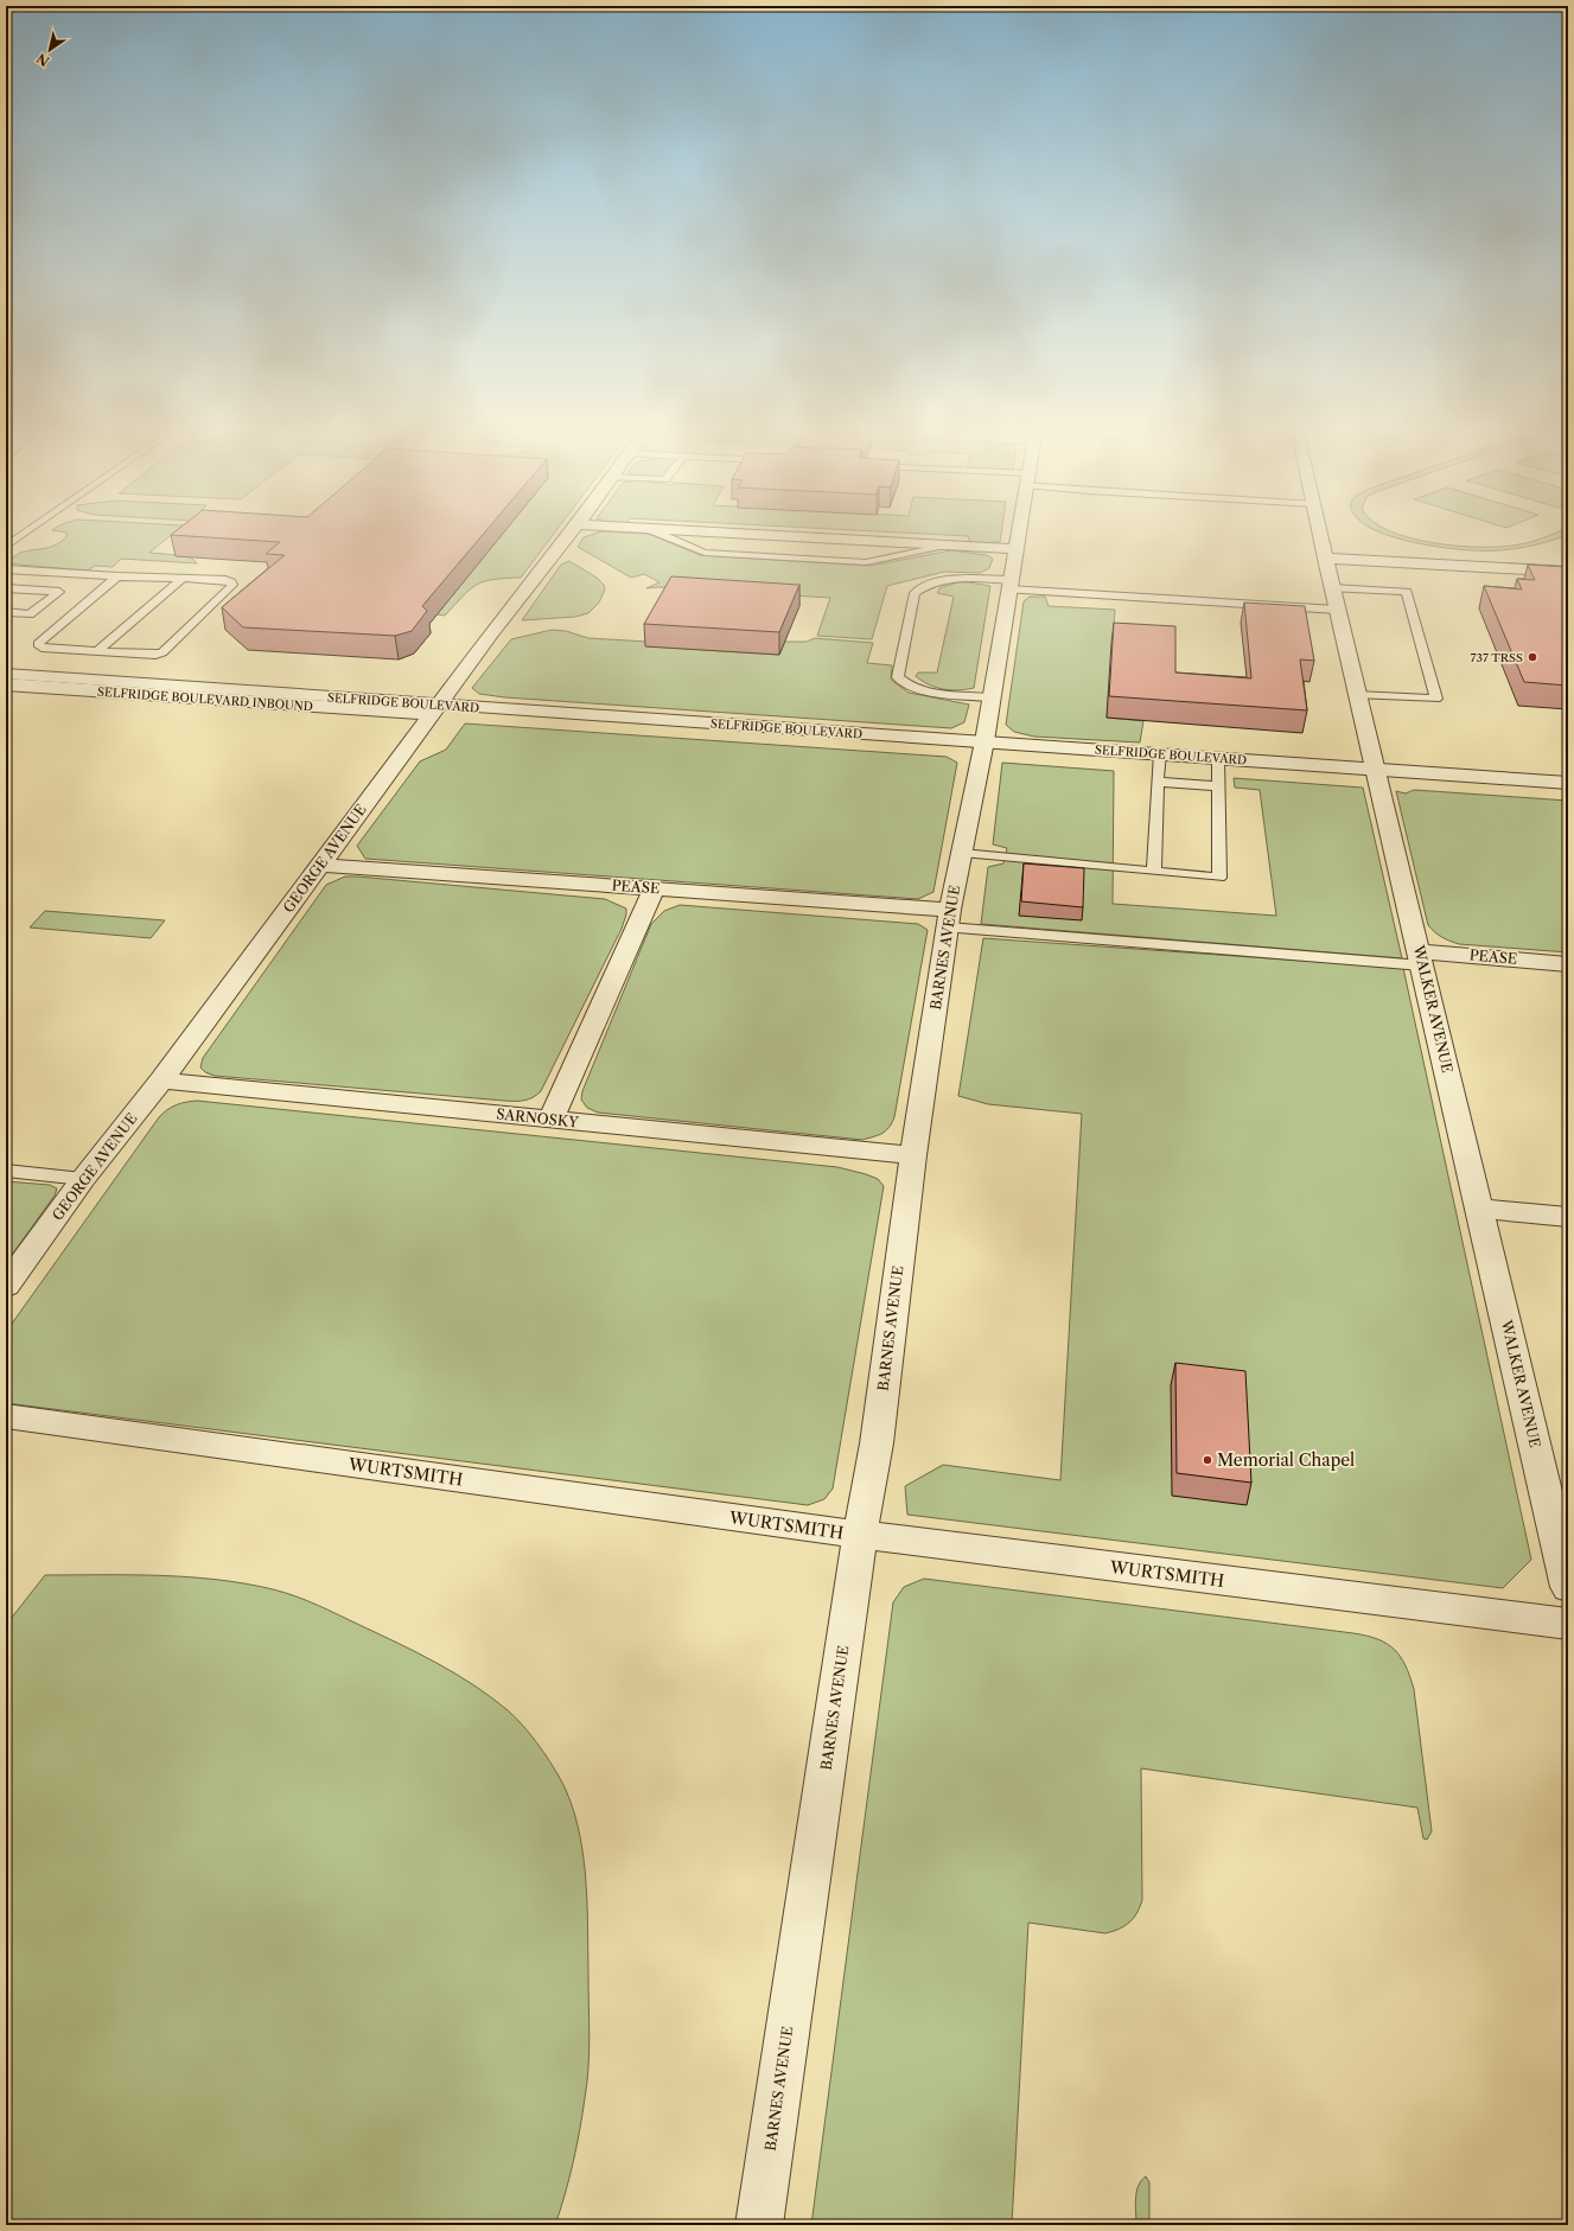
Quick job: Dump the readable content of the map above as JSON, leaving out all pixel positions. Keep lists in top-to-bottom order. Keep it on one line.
{"streets":{"street":["SELFRIDGE BOULEVARD INBOUND","SELFRIDGE BOULEVARD","GEORGE AVENUE","PEASE","BARNES AVENUE","WALKER AVENUE","SARNOSKY","WURTSMITH"]},"crossings":[["SELFRIDGE BOULEVARD INBOUND","SELFRIDGE BOULEVARD"],["SELFRIDGE BOULEVARD INBOUND","GEORGE AVENUE"],["SELFRIDGE BOULEVARD","GEORGE AVENUE"],["SELFRIDGE BOULEVARD","BARNES AVENUE"],["SELFRIDGE BOULEVARD","WALKER AVENUE"],["GEORGE AVENUE","PEASE"],["GEORGE AVENUE","SARNOSKY"],["PEASE","BARNES AVENUE"],["PEASE","WALKER AVENUE"],["BARNES AVENUE","SARNOSKY"],["BARNES AVENUE","WURTSMITH"]],"places":["737 TRSS","Memorial Chapel"],"north":"bottom left"}
